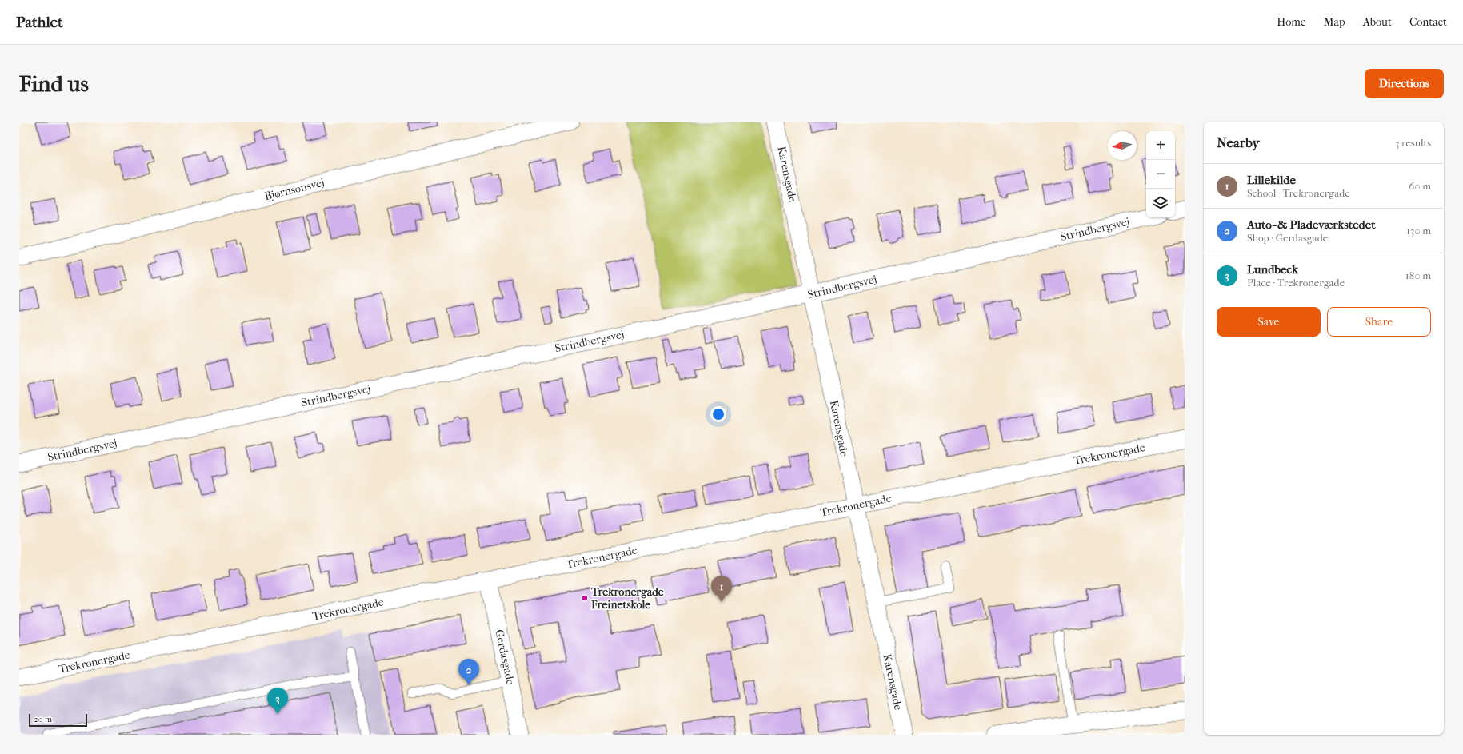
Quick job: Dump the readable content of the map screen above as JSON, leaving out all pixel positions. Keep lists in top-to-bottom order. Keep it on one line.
{"streets":{"street":["Karensgade","Bjørnsonsvej","Strindbergsvej","Trekronergade","Gerdasgade"]},"crossings":[["Karensgade","Strindbergsvej"],["Karensgade","Trekronergade"],["Trekronergade","Gerdasgade"]],"places":["Trekronergade Freinetskole"],"scale_bar":"20 m","north":"left","page":{"header":"Pathlet","nav":["Home","Map","About","Contact"],"buttons":["Directions",["Save","Share"]],"title":"Find us","heading":["Nearby","3 results"],"map_buttons":["+","−"],"list":[{"mark":"1","name":"Lillekilde","note":"School · Trekronergade","value":"60 m"},{"mark":"2","name":"Auto- & Pladeværkstedet","note":"Shop · Gerdasgade","value":"130 m"},{"mark":"3","name":"Lundbeck","note":"Place · Trekronergade","value":"180 m"}],"pins":["1","2","3"],"scale":"20 m"}}
